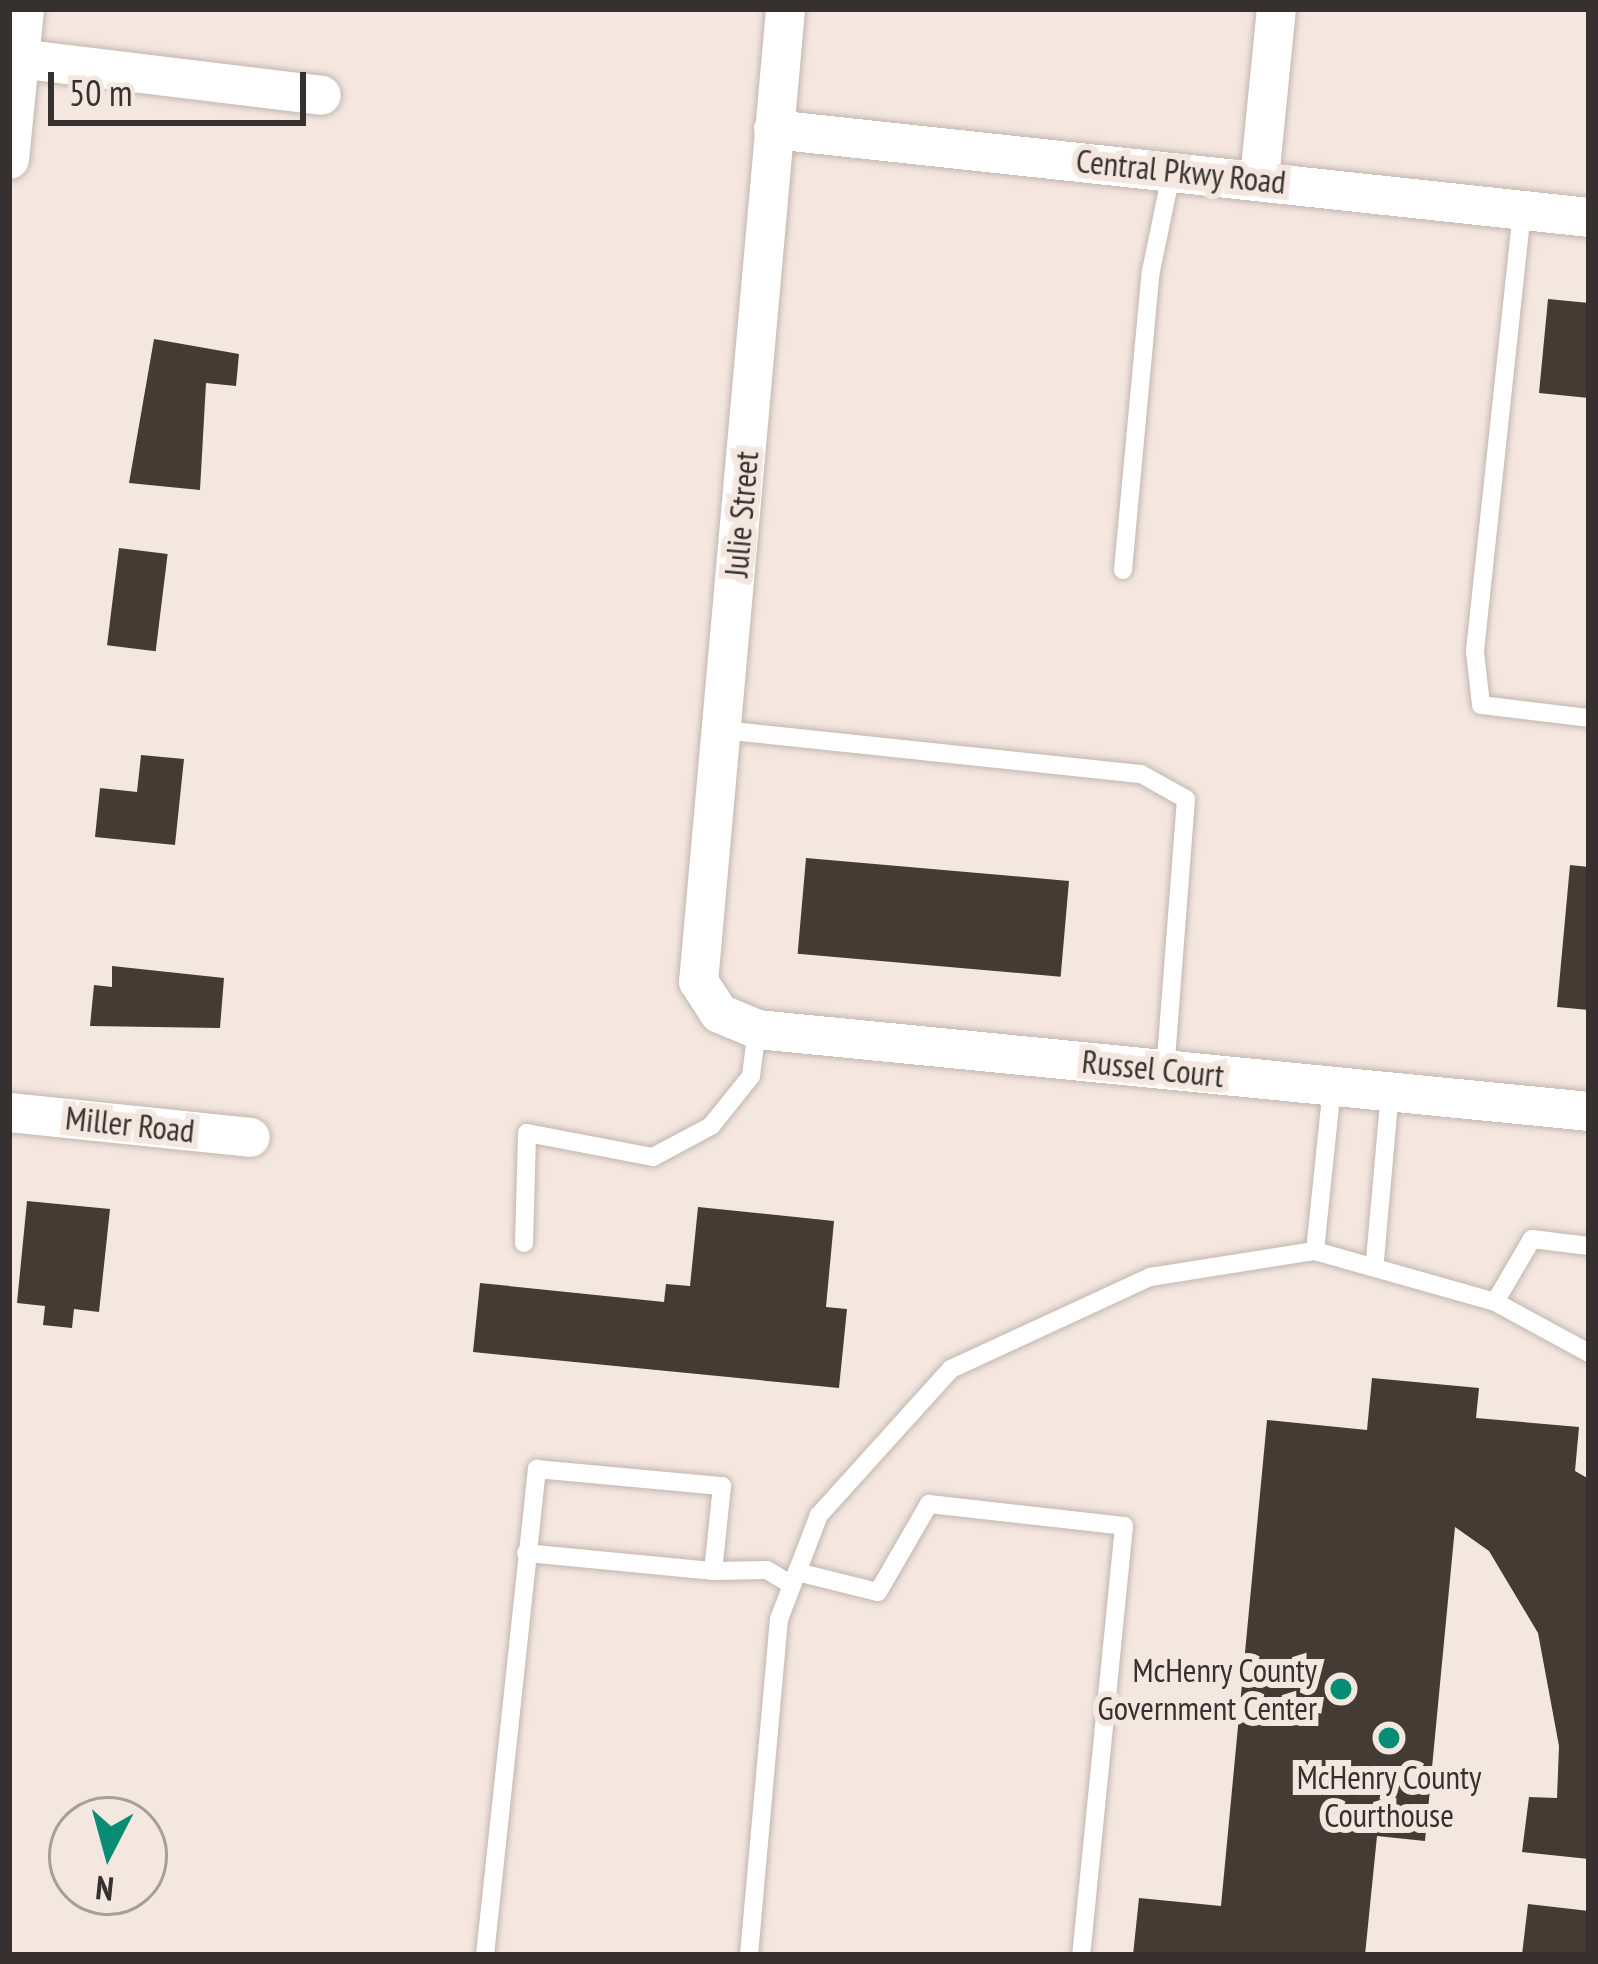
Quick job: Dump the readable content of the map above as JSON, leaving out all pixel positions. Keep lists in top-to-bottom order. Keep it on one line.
{"streets":{"street":["Central Pkwy Road","Julie Street","Russel Court","Miller Road"]},"crossings":[["Central Pkwy Road","Julie Street"],["Julie Street","Russel Court"]],"places":["McHenry County Government Center","McHenry County Courthouse"],"scale_bar":"50 m","north":"bottom"}
